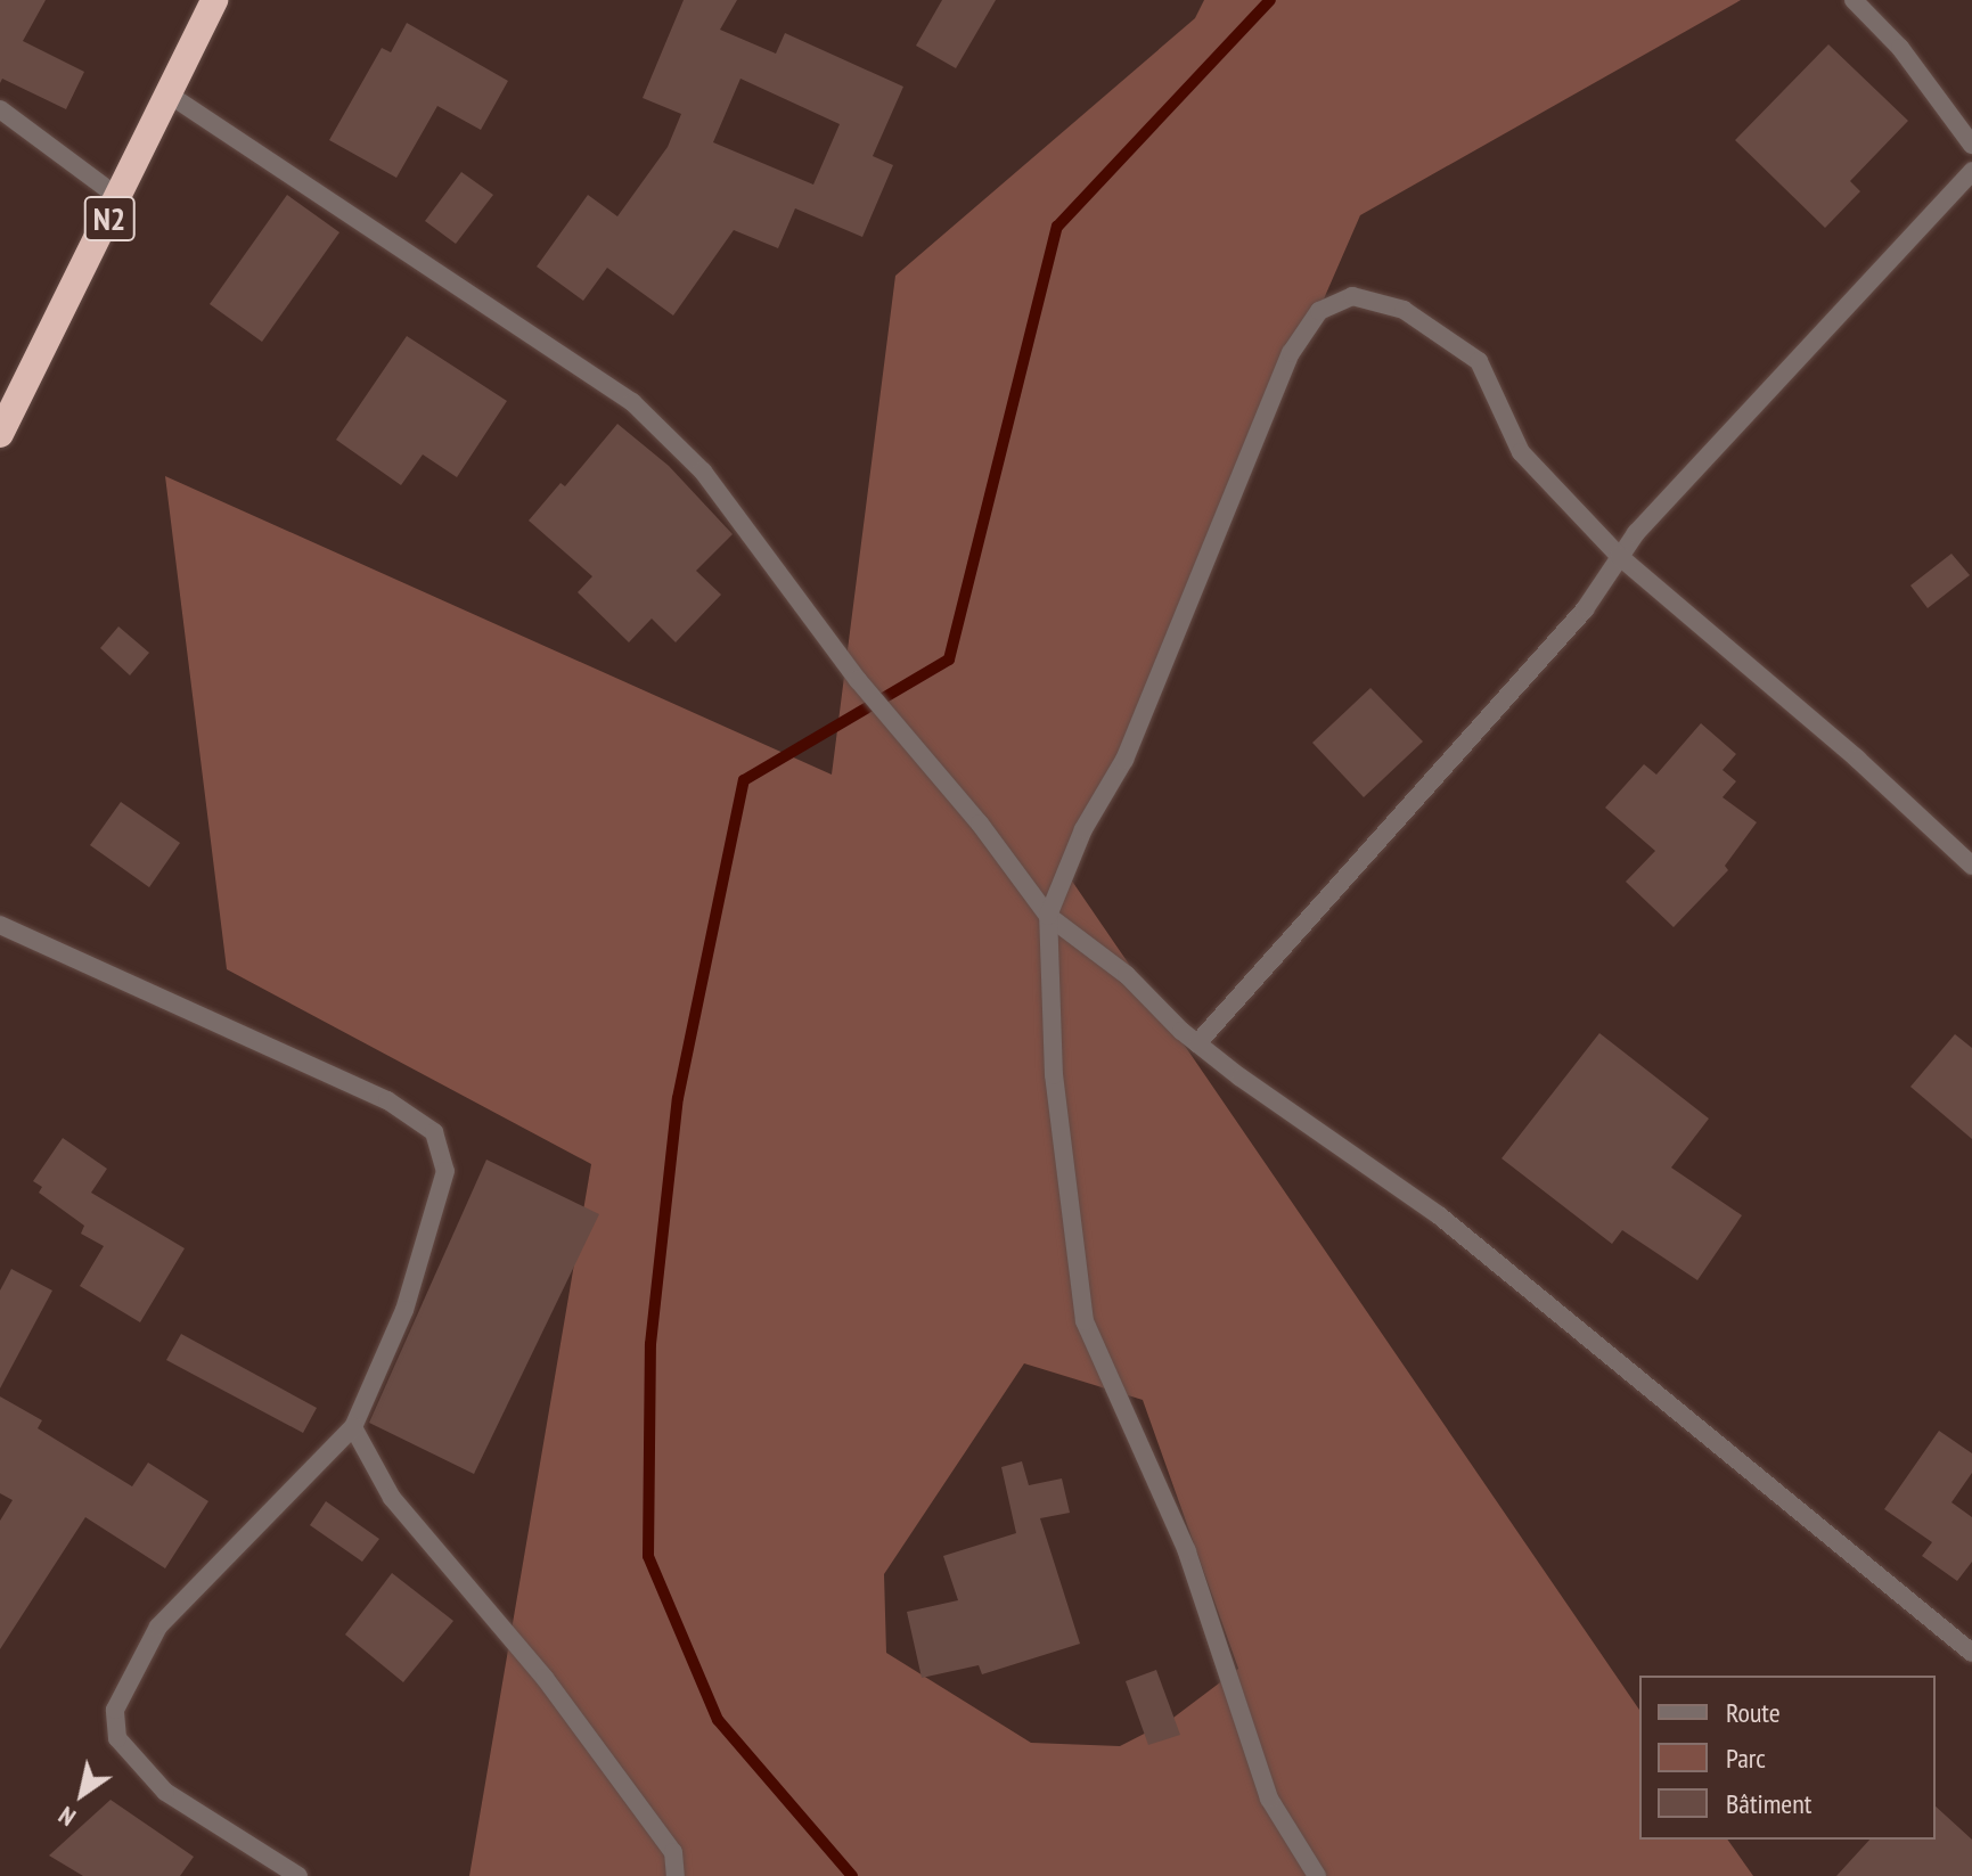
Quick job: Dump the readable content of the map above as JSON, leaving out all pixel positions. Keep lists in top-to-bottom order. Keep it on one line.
{"streets":{"highway":["N2"]},"legend":["Route","Parc","Bâtiment"],"north":"bottom left"}
